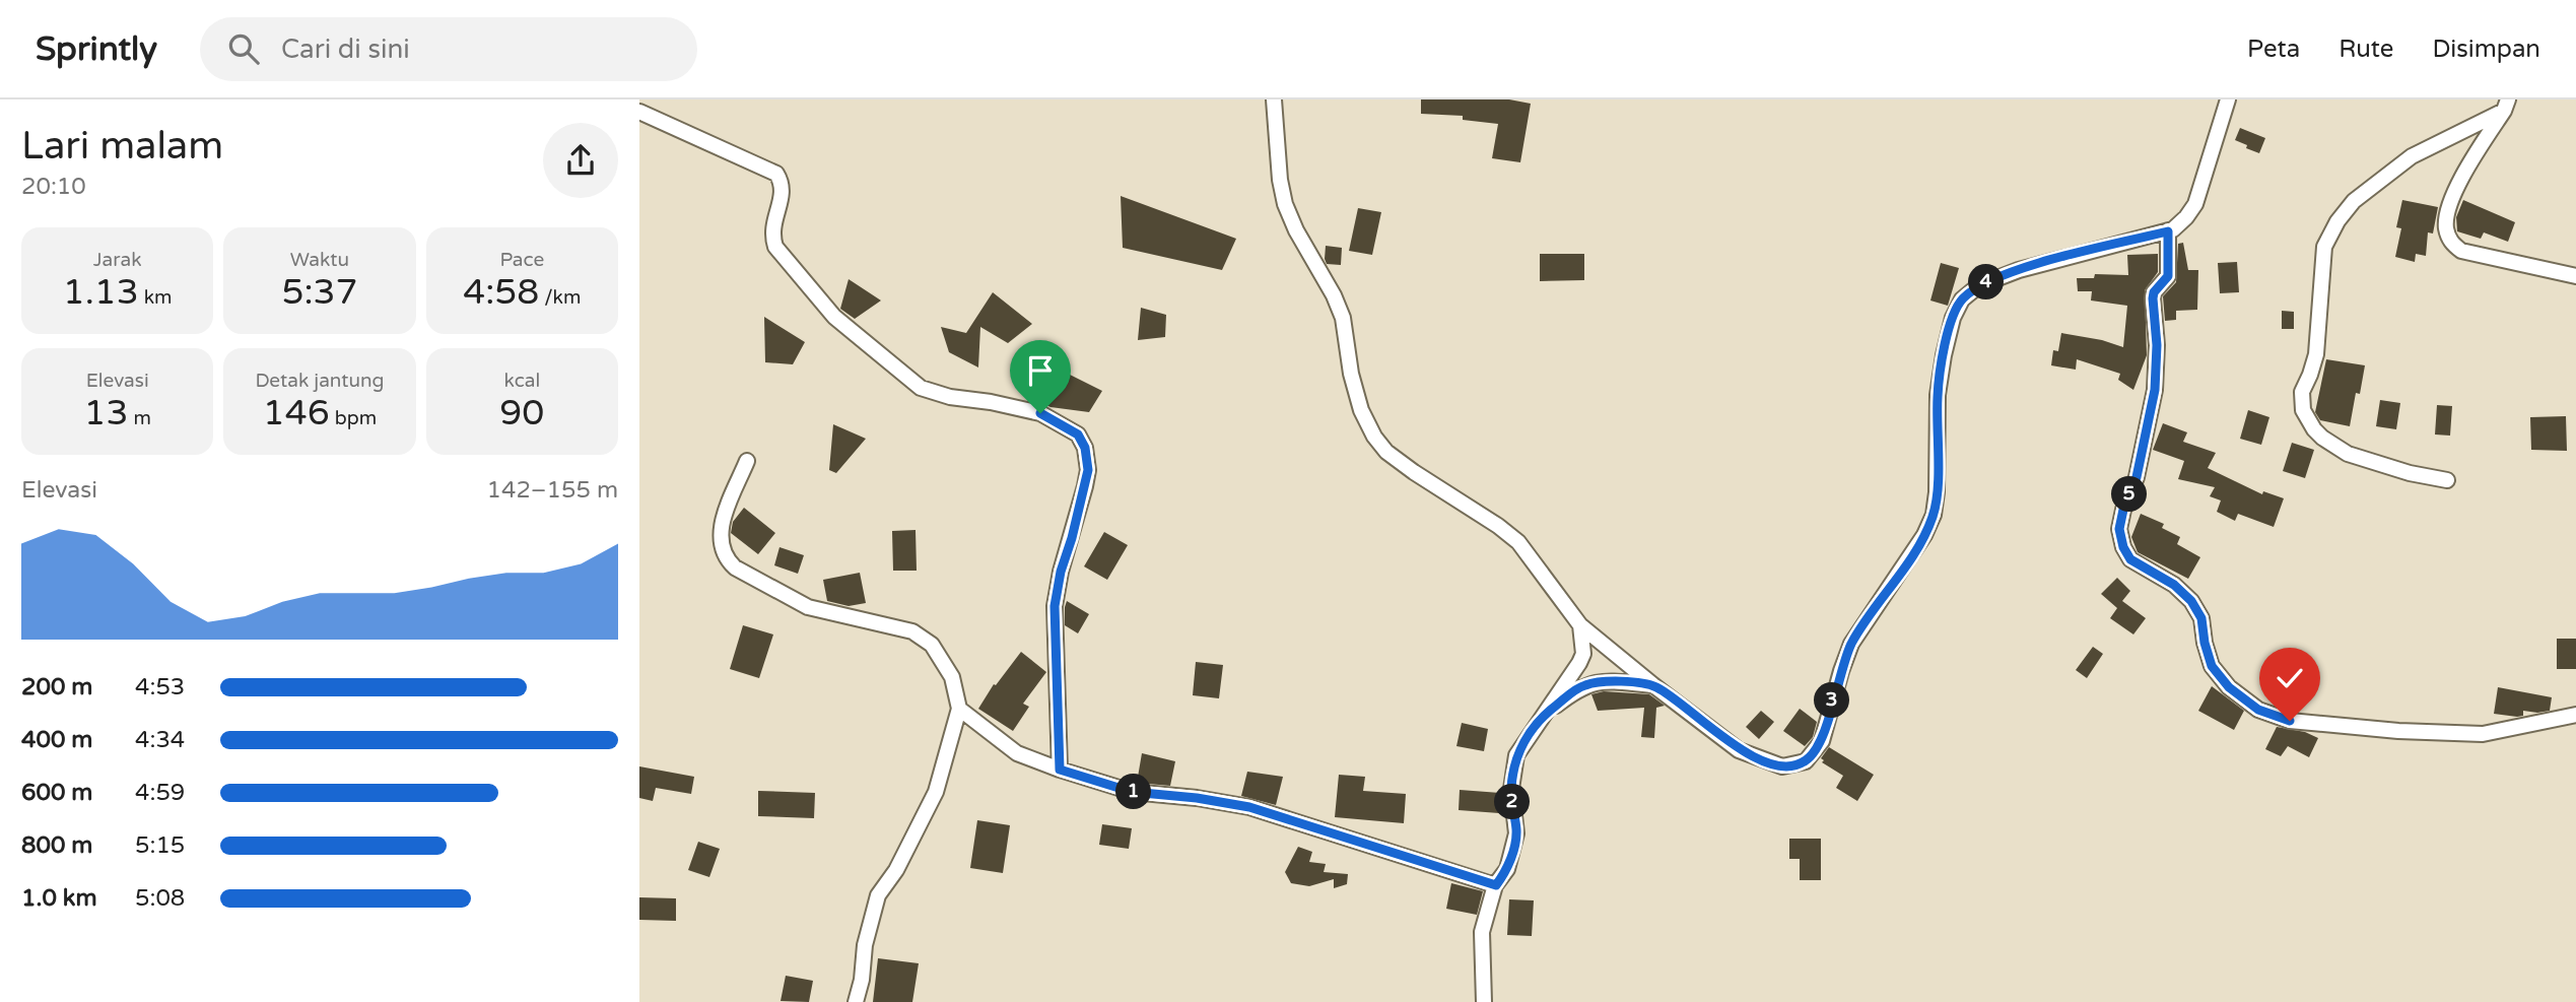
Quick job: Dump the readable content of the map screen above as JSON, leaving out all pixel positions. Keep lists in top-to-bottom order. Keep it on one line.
{"page":{"header":"Sprintly","search":"Cari di sini","nav":["Peta","Rute","Disimpan"],"heading":["Lari malam","20:10"],"stats":[["Jarak","1.13 km"],["Waktu","5:37"],["Pace","4:58 /km"],["Elevasi","13 m"],["Detak jantung","146 bpm"],["kcal","90"]],"pins":["4","5","3","1","2"],"chart":["Elevasi","142–155 m"],"list":[{"name":"200 m","note":"4:53"},{"name":"400 m","note":"4:34"},{"name":"600 m","note":"4:59"},{"name":"800 m","note":"5:15"},{"name":"1.0 km","note":"5:08"}]}}
